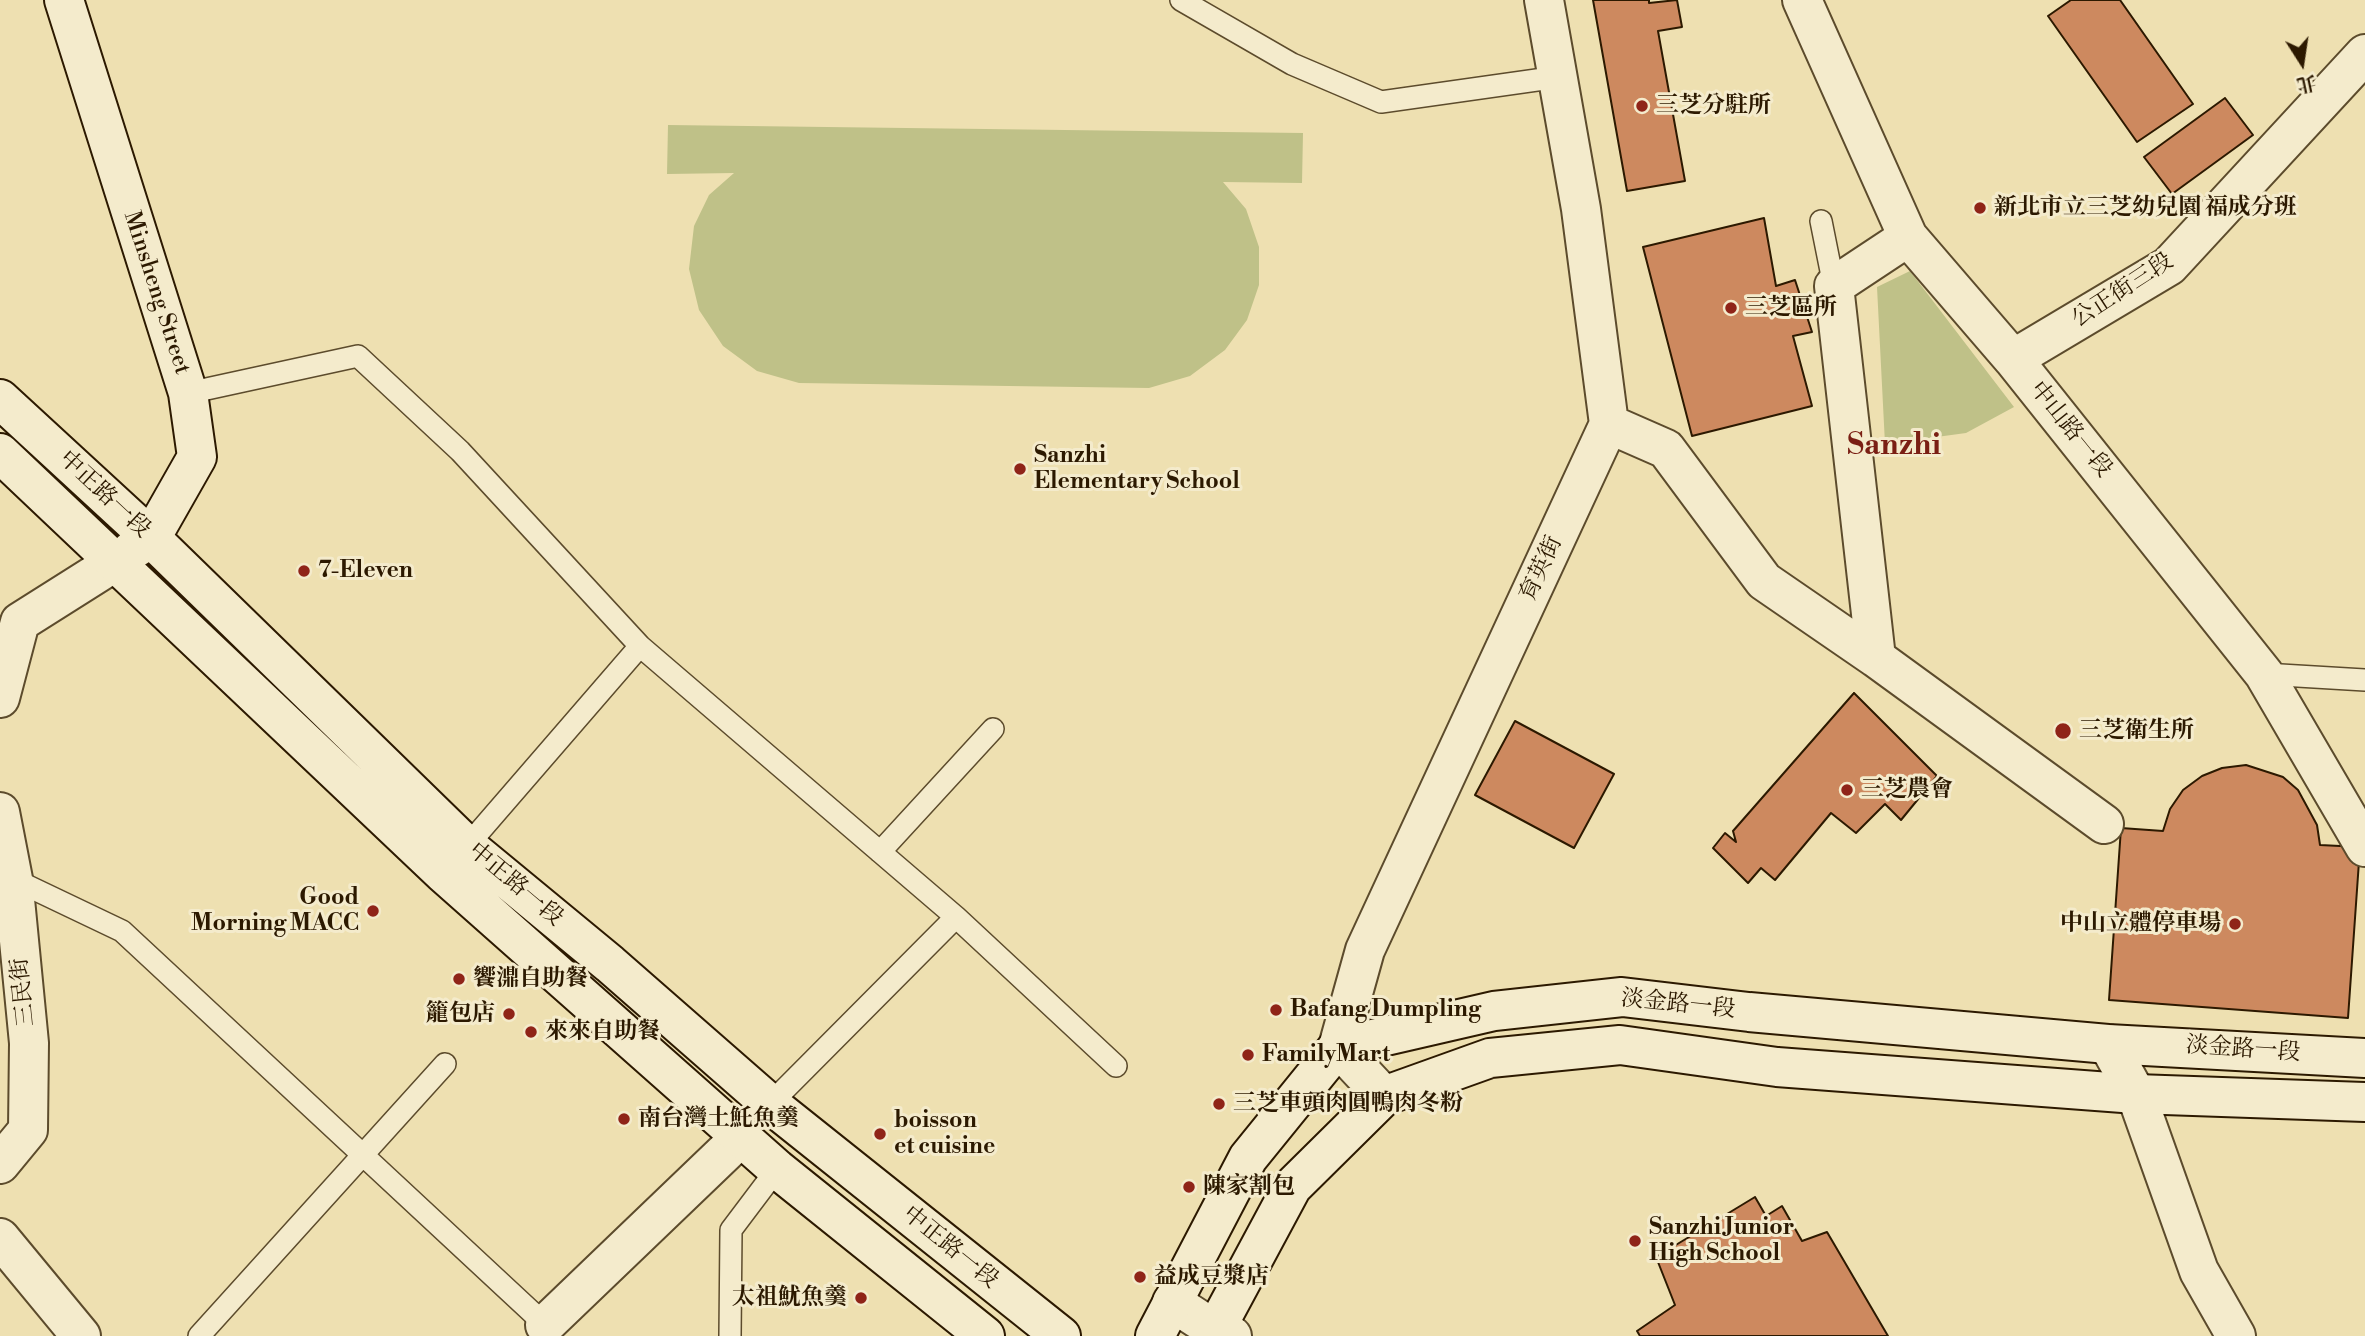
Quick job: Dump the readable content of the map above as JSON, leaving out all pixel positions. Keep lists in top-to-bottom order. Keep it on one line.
{"streets":{"street":["公正街三段","Minsheng Street","中山路一段","中正路一段","育英街","三民街","淡金路一段"]},"crossings":[["公正街三段","中山路一段"],["Minsheng Street","中正路一段"],["育英街","淡金路一段"]],"districts":["Sanzhi"],"places":["三芝分駐所","新北市立三芝幼兒園 福成分班","三芝區所","Sanzhi Elementary School","7-Eleven","三芝衛生所","三芝農會","Good Morning MACC","中山立體停車場","饗濎自助餐","Bafang Dumpling","籠包店","來來自助餐","FamilyMart","三芝車頭肉圓鴨肉冬粉","南台灣土魠魚羹","boisson et cuisine","陳家割包","Sanzhi Junior High School","益成豆漿店","太祖魷魚羹"],"north":"bottom"}
